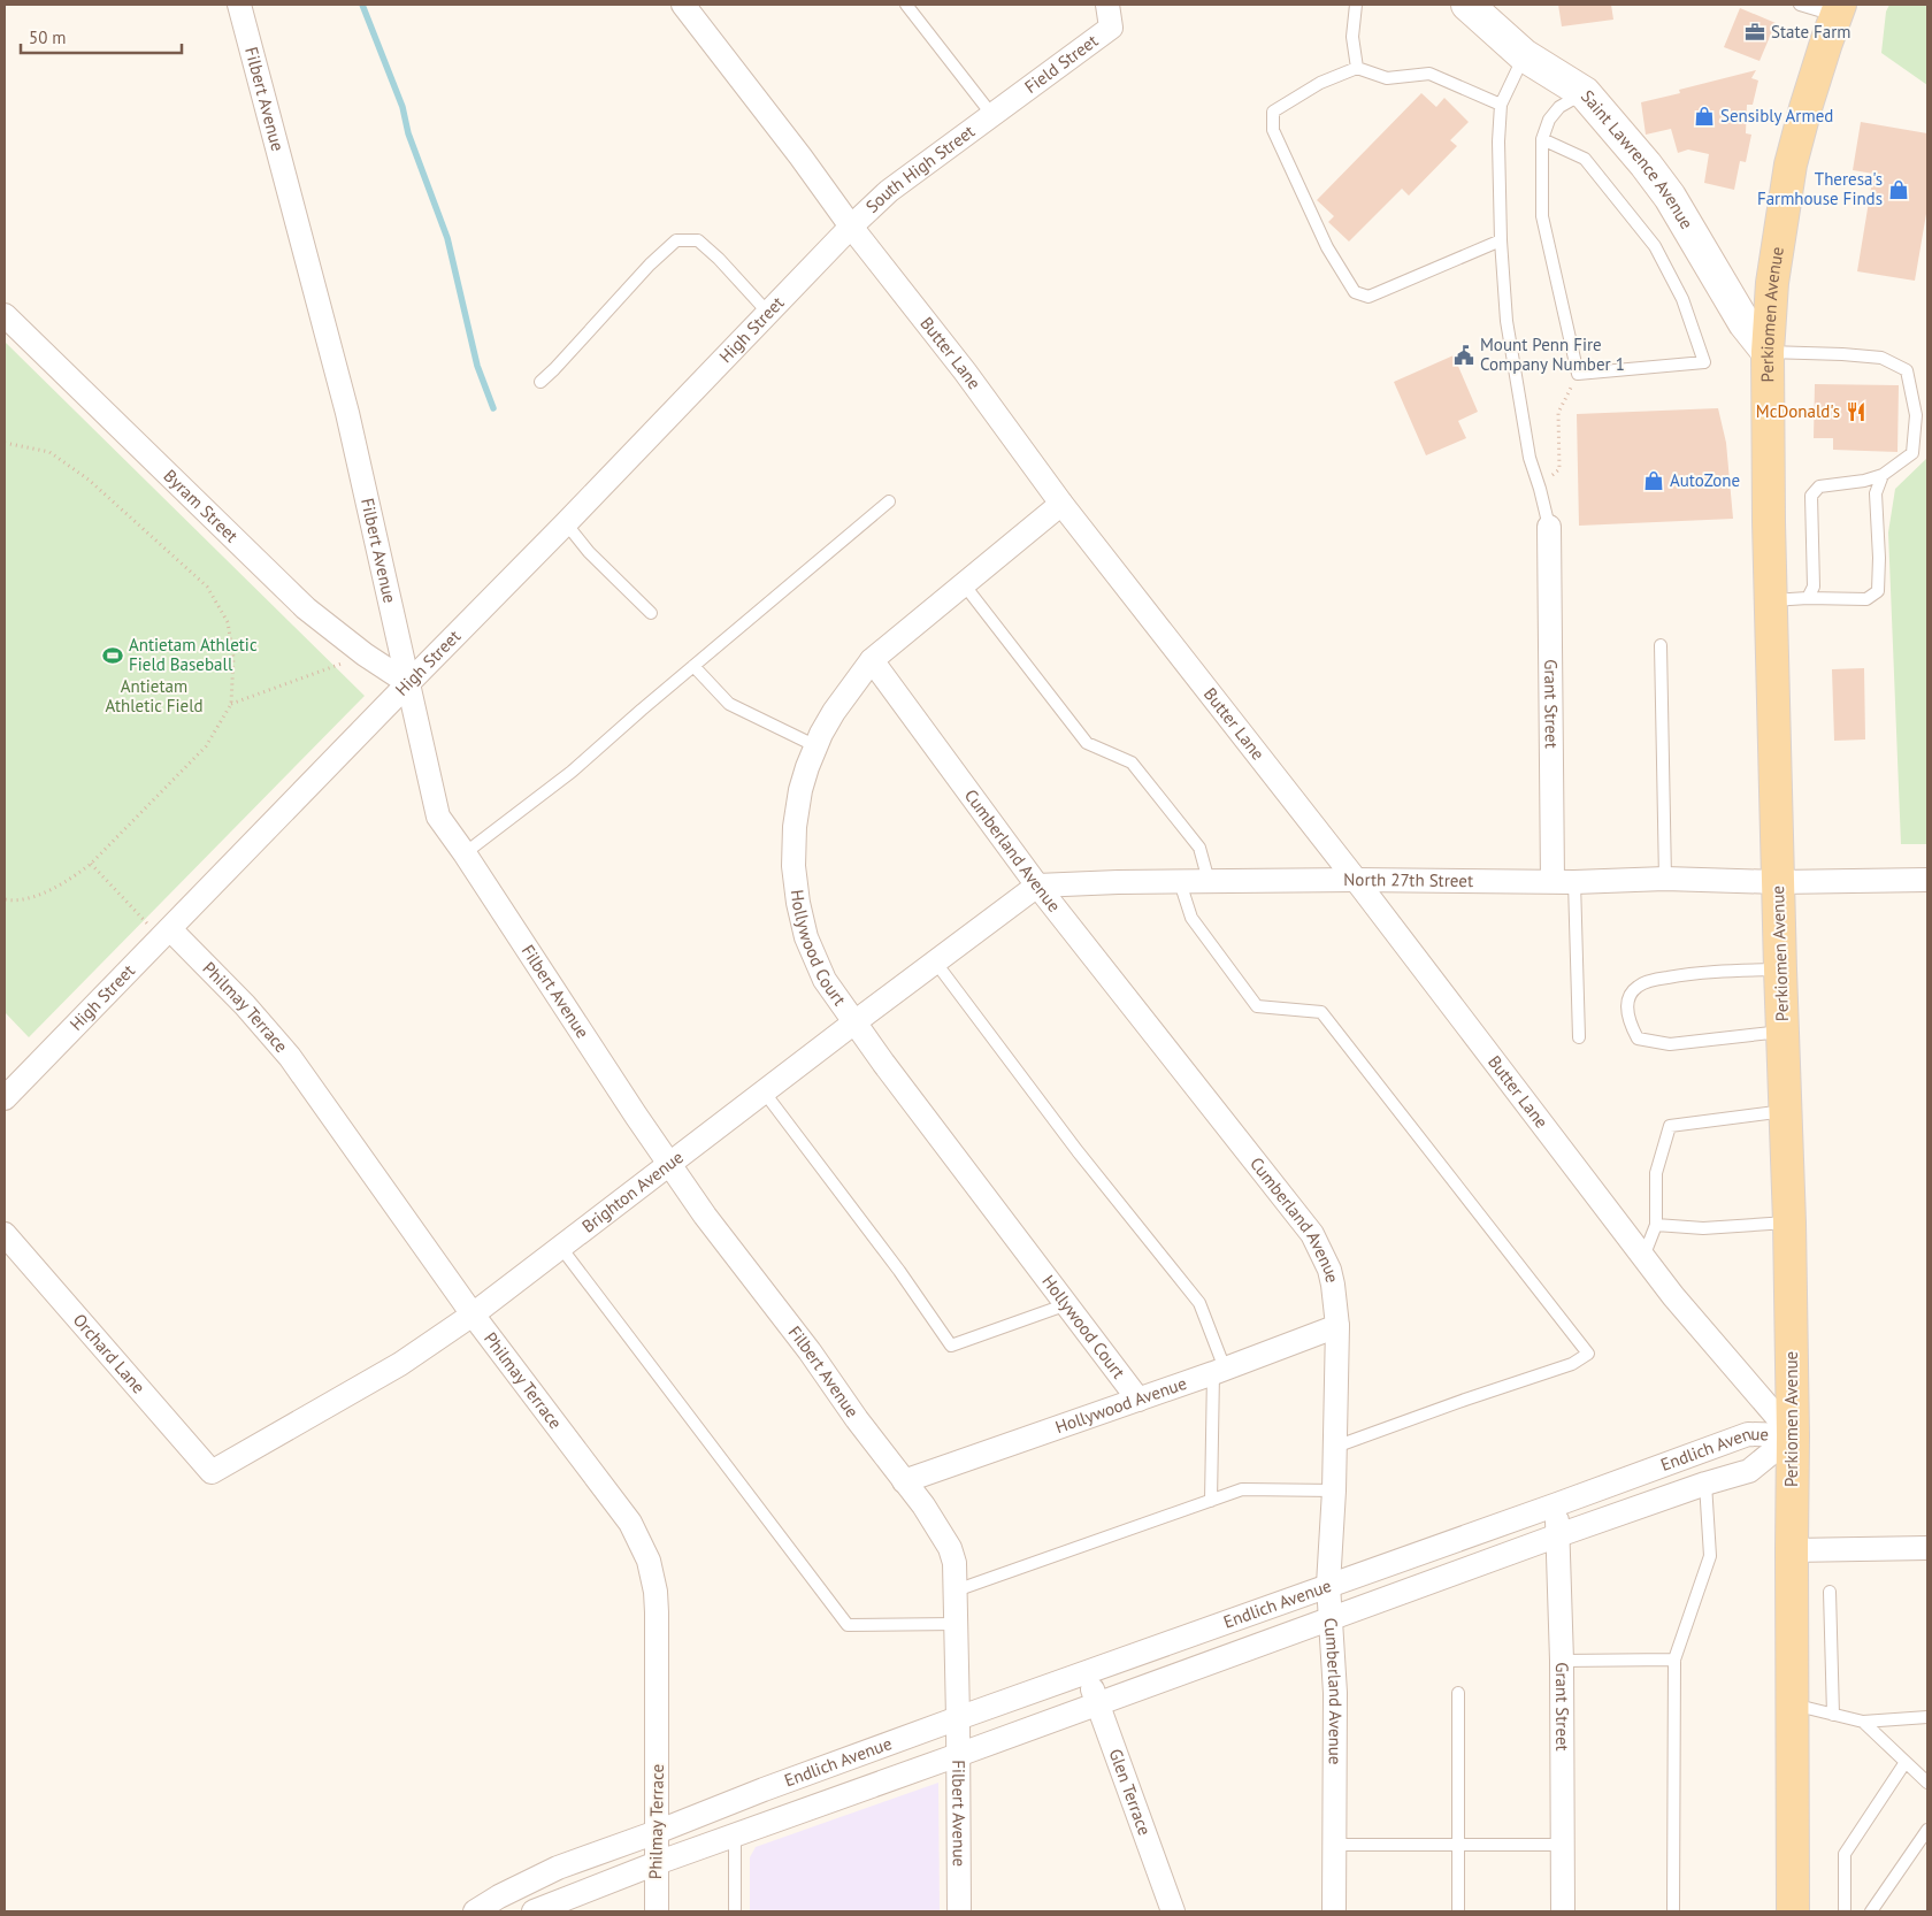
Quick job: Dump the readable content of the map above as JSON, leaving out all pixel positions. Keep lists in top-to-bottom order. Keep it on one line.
{"streets":{"main road":["Saint Lawrence Avenue","Perkiomen Avenue"],"street":["Field Street","Filbert Avenue","South High Street","High Street","Butter Lane","Byram Street","Grant Street","Cumberland Avenue","North 27th Street","Hollywood Court","Philmay Terrace","Brighton Avenue","Orchard Lane","Hollywood Avenue","Endlich Avenue","Glen Terrace"]},"crossings":[["Field Street","South High Street"],["Filbert Avenue","High Street"],["Filbert Avenue","Byram Street"],["Filbert Avenue","Brighton Avenue"],["Filbert Avenue","Hollywood Avenue"],["Filbert Avenue","Endlich Avenue"],["Saint Lawrence Avenue","Perkiomen Avenue"],["South High Street","High Street"],["South High Street","Butter Lane"],["Perkiomen Avenue","Butter Lane"],["Perkiomen Avenue","North 27th Street"],["Perkiomen Avenue","Endlich Avenue"],["High Street","Butter Lane"],["High Street","Byram Street"],["High Street","Philmay Terrace"],["Butter Lane","North 27th Street"],["Butter Lane","Hollywood Court"],["Butter Lane","Endlich Avenue"],["Grant Street","North 27th Street"],["Grant Street","Endlich Avenue"],["Cumberland Avenue","North 27th Street"],["Cumberland Avenue","Hollywood Court"],["Cumberland Avenue","Brighton Avenue"],["Cumberland Avenue","Hollywood Avenue"],["Cumberland Avenue","Endlich Avenue"],["North 27th Street","Brighton Avenue"],["Hollywood Court","Brighton Avenue"],["Hollywood Court","Hollywood Avenue"],["Philmay Terrace","Brighton Avenue"],["Philmay Terrace","Endlich Avenue"],["Brighton Avenue","Orchard Lane"],["Endlich Avenue","Glen Terrace"]],"parks":["Antietam Athletic Field"],"places":{"office":["State Farm"],"shop":["Sensibly Armed","Theresa's Farmhouse Finds","AutoZone"],"public building":["Mount Penn Fire Company Number 1"],"restaurant":["McDonald's"],"sports":["Antietam Athletic Field Baseball"]},"scale_bar":"50 m"}
